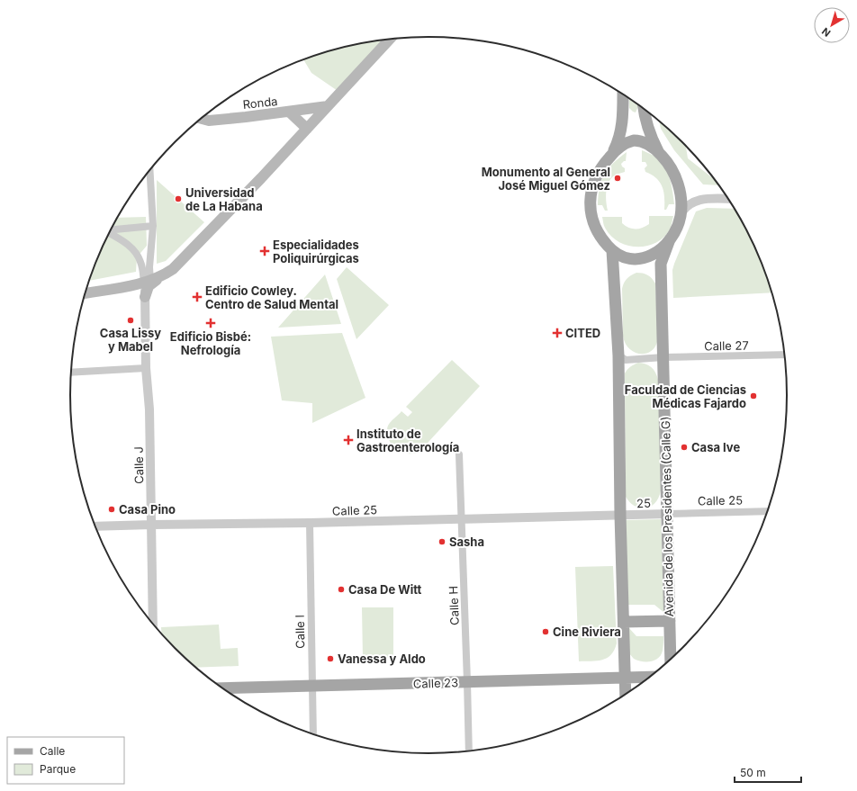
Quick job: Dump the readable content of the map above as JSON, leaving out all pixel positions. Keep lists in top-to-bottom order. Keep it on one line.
{"streets":{"main road":["Ronda","Avenida de los Presidentes (Calle G)","Calle 23"],"street":["Calle 27","Calle J","Calle 25","25","Calle H","Calle I"]},"crossings":[["Calle 27","Avenida de los Presidentes (Calle G)"],["Calle J","Calle 25"],["Calle 25","25"],["Calle 25","Avenida de los Presidentes (Calle G)"],["Calle 25","Calle H"],["Calle 25","Calle I"],["25","Avenida de los Presidentes (Calle G)"],["Calle H","Calle 23"],["Calle I","Calle 23"]],"places":{"other":["Monumento al General José Miguel Gómez","Universidad de La Habana","Casa Lissy y Mabel","Faculdad de Ciencias Médicas Fajardo","Casa Ive","Casa Pino","Sasha","Casa De Witt","Cine Riviera","Vanessa y Aldo"],"health":["Especialidades Poliquirúrgicas","Edificio Cowley. Centro de Salud Mental","Edificio Bisbé: Nefrología","CITED","Instituto de Gastroenterología"]},"legend":["Calle","Parque"],"scale_bar":"50 m","north":"bottom left"}
